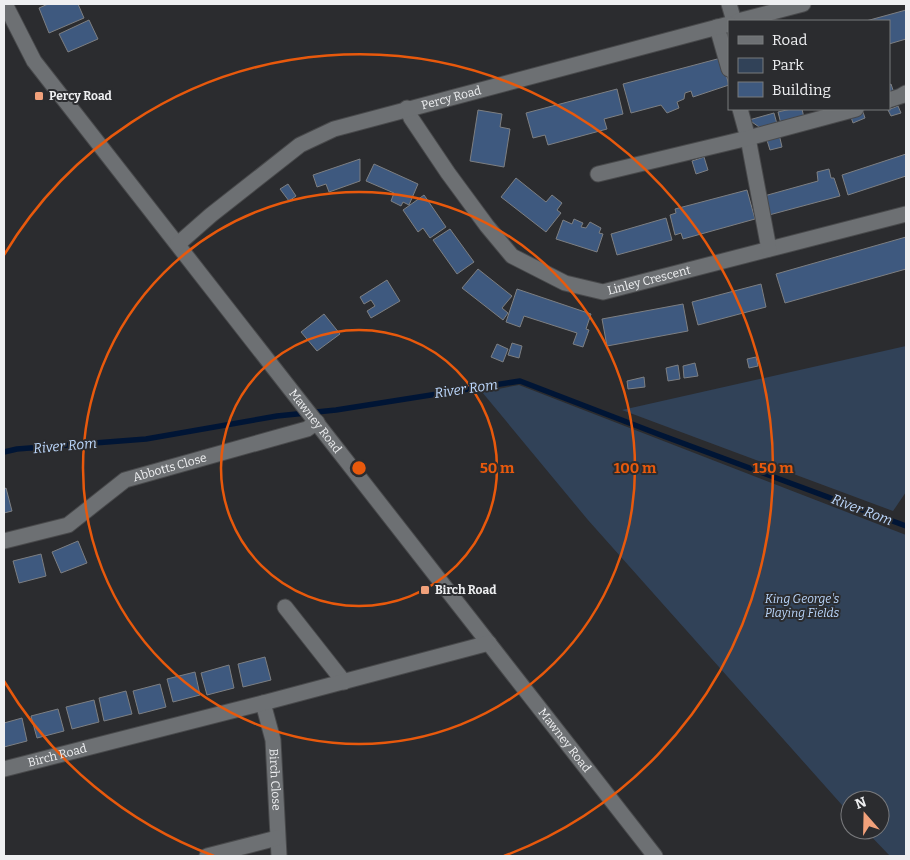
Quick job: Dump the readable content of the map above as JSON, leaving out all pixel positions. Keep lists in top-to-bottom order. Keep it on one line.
{"streets":{"street":["Percy Road","Linley Crescent","Mawney Road","Abbotts Close","Birch Road","Birch Close"]},"crossings":[["Percy Road","Linley Crescent"],["Percy Road","Mawney Road"],["Mawney Road","Abbotts Close"],["Mawney Road","Birch Road"],["Birch Road","Birch Close"]],"water":["River Rom"],"parks":["King George's Playing Fields"],"places":{"transit":["Percy Road","Birch Road"]},"legend":["Road","Park","Building"],"north":"top","rings":["50 m","100 m","150 m"]}
